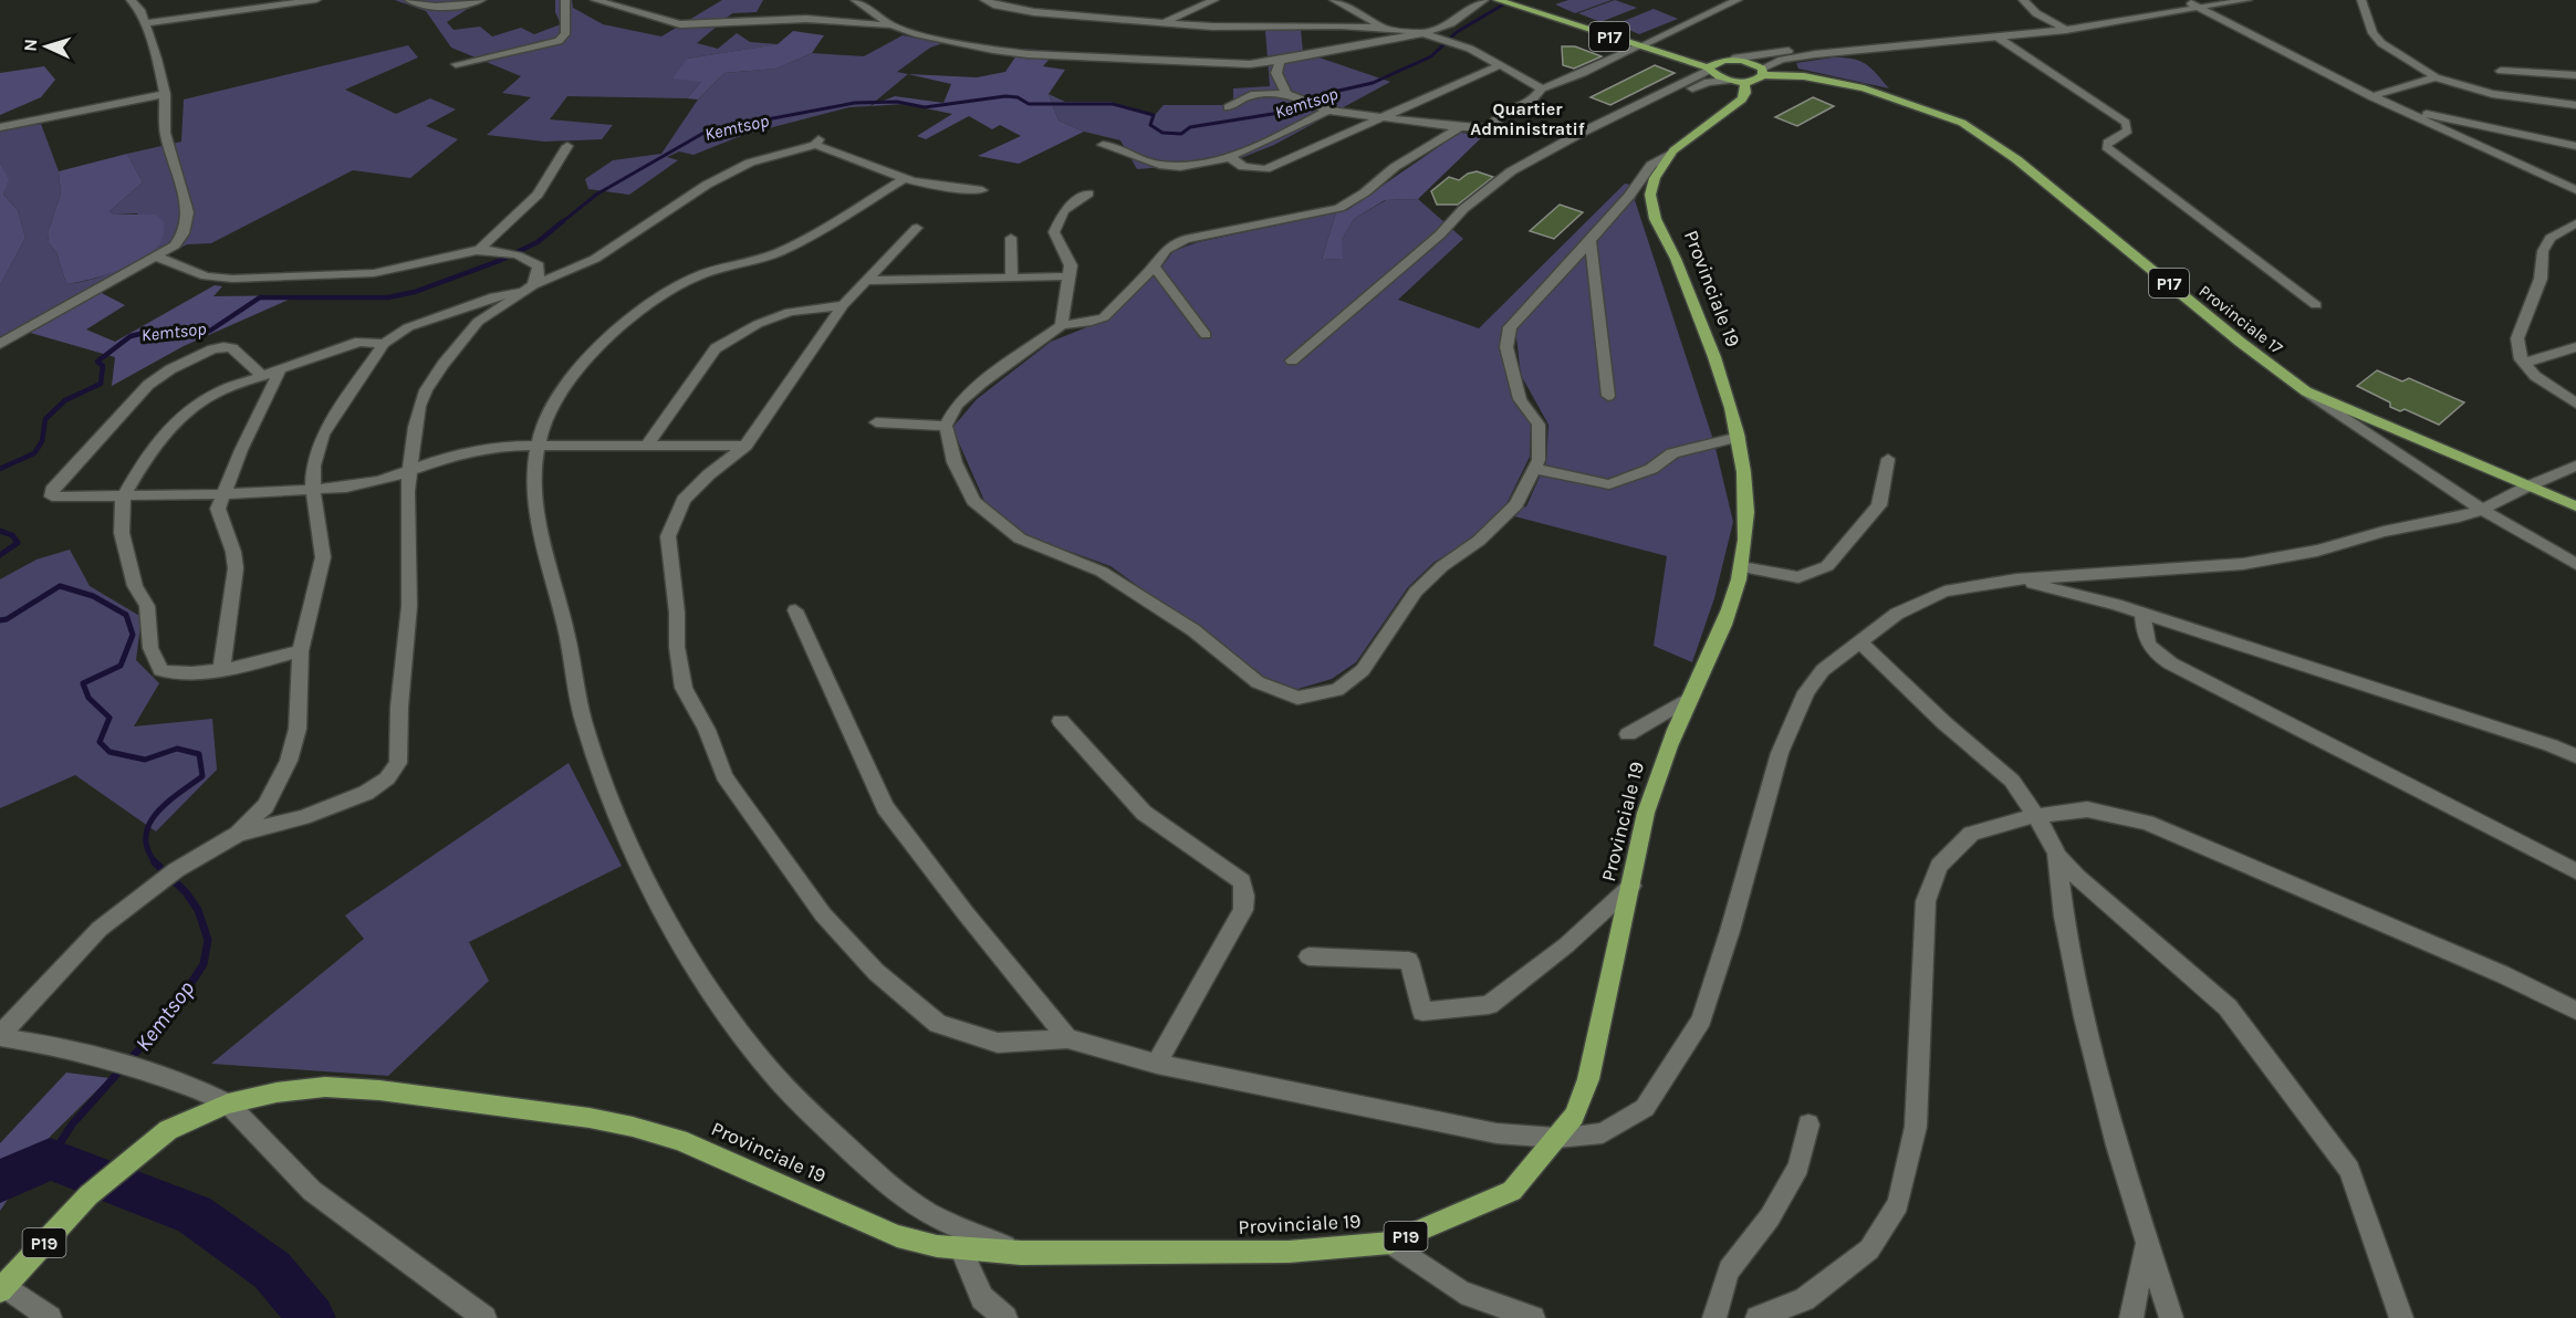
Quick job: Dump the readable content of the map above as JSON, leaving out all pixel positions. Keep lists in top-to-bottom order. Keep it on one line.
{"streets":{"main road":["P17","Provinciale 19","Provinciale 17","P19"]},"districts":["Quartier Administratif"],"water":["Kemtsop"],"north":"left"}
